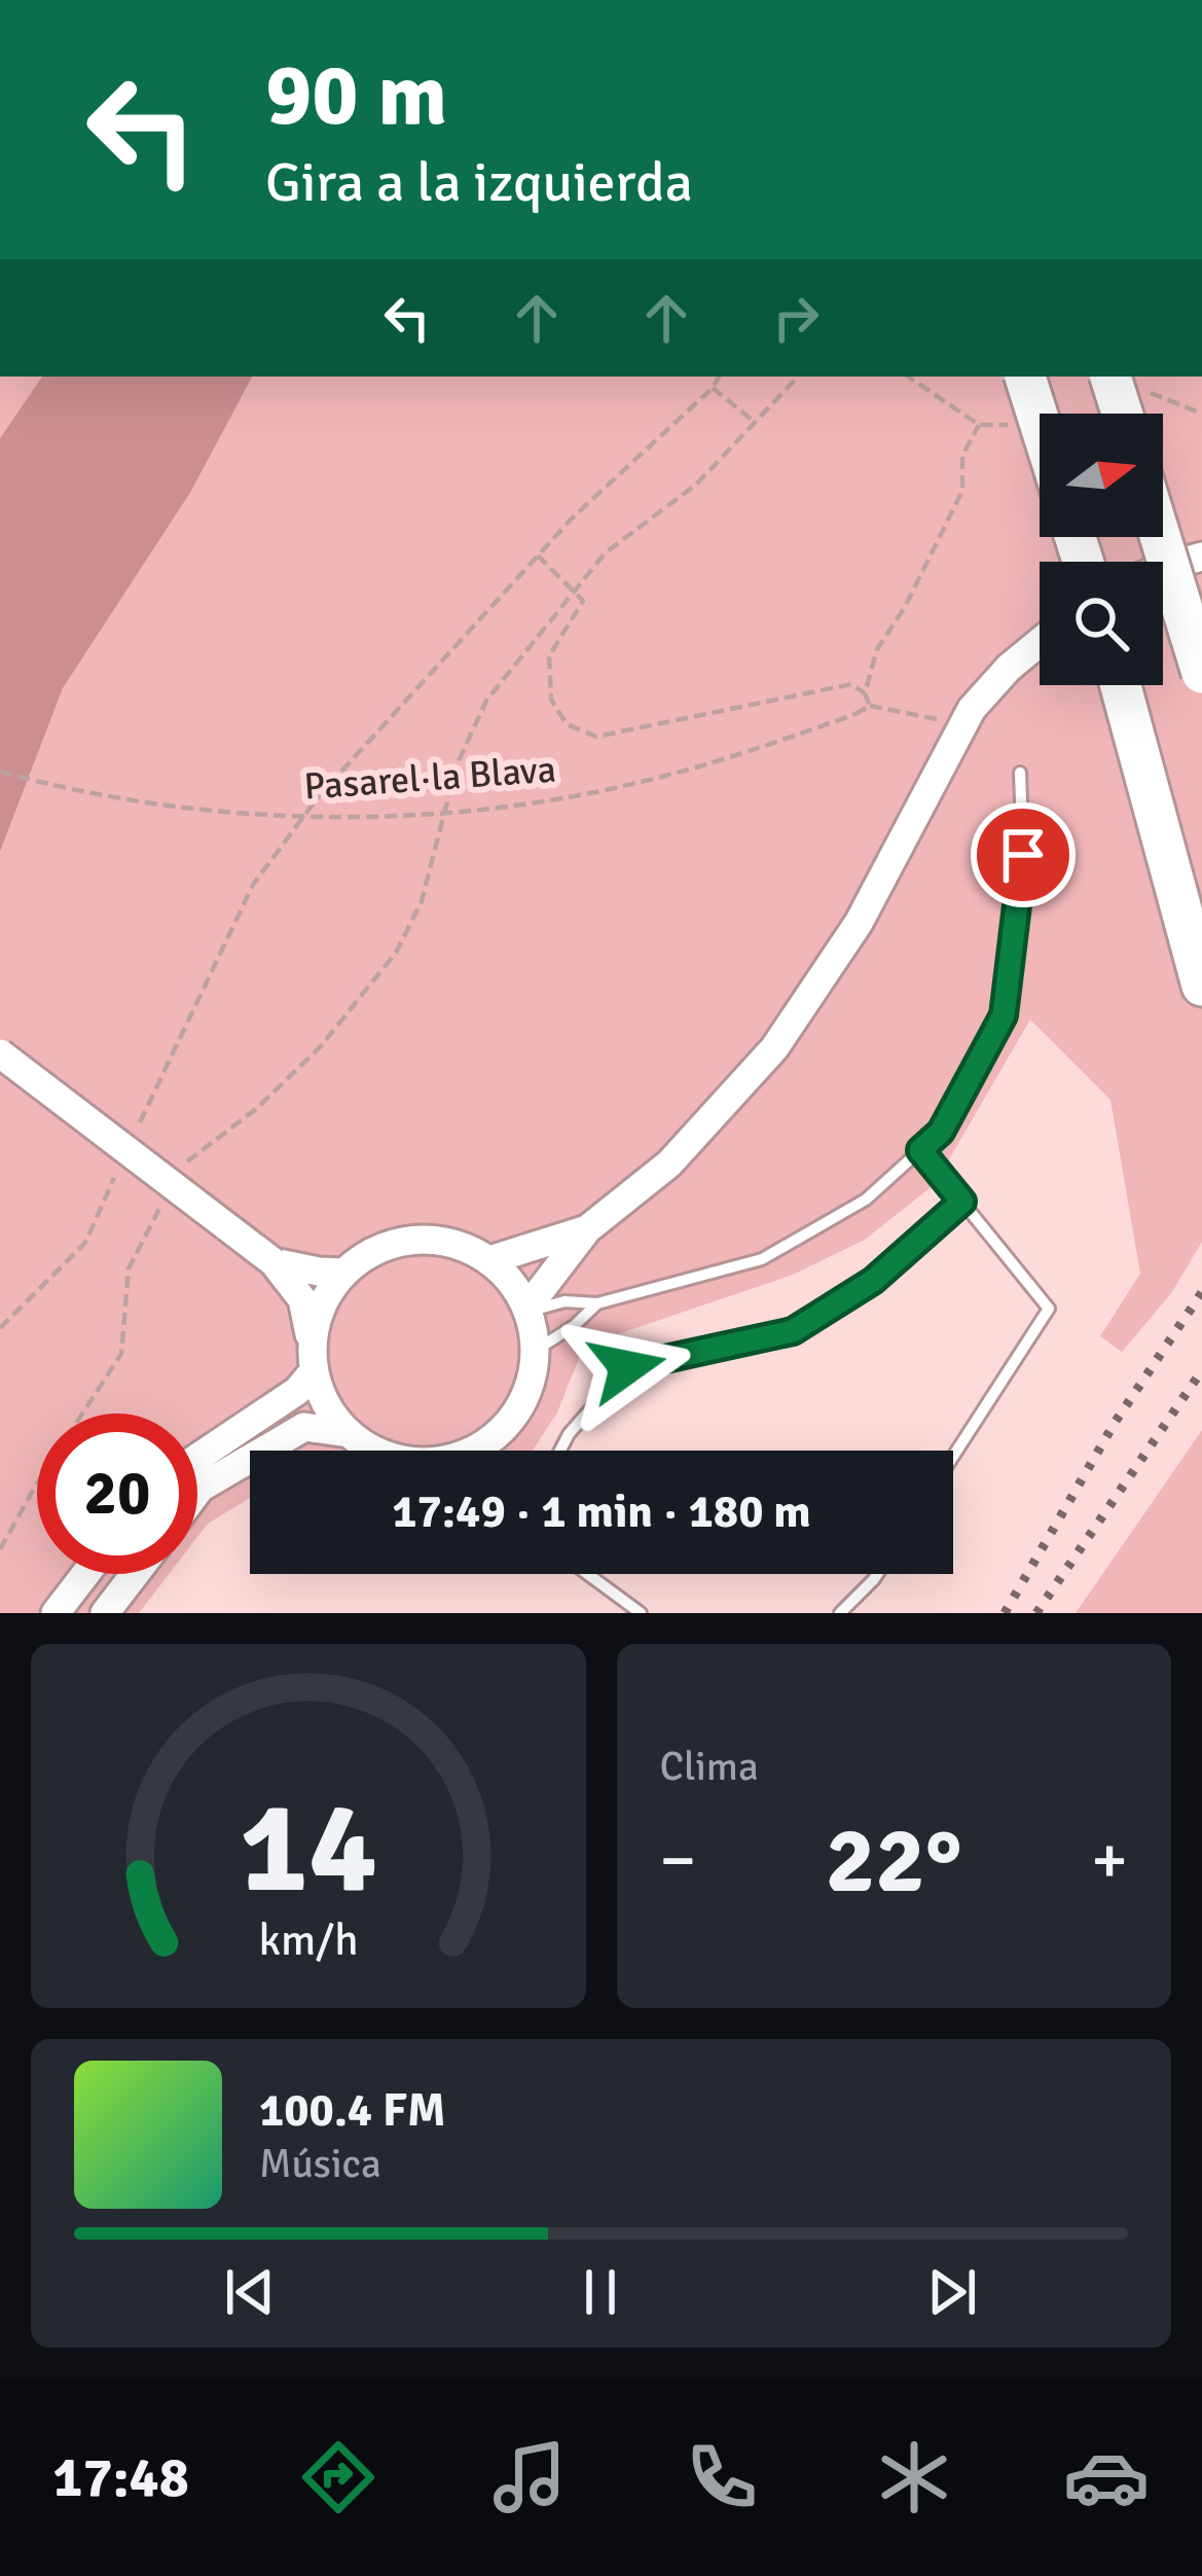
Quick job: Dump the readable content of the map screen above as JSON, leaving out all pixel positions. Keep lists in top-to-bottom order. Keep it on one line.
{"streets":{"path":["Pasarel·la Blava"]},"north":"right","page":{"turn":["90 m","Gira a la izquierda"],"limit":"20","trip":"17:49 · 1 min · 180 m","tile":"Clima","heat":["−","22°","+"],"song":["100.4 FM","Música"],"tabs":"17:48","gauge":["14","km/h"]}}
